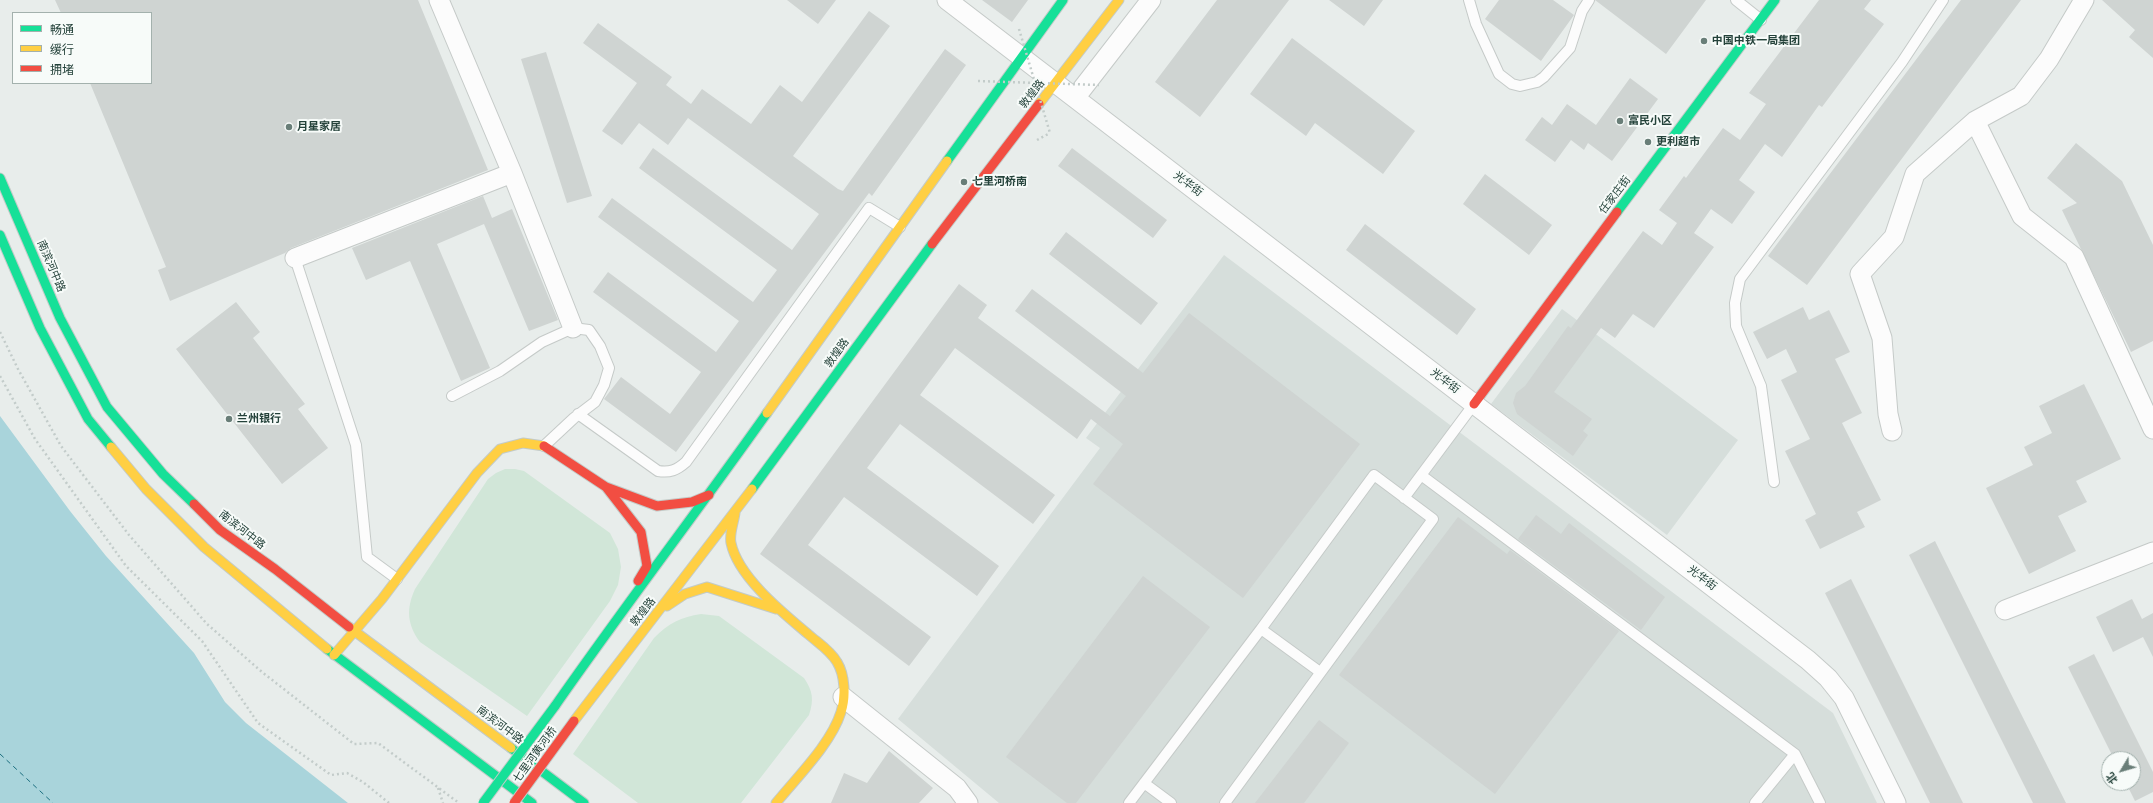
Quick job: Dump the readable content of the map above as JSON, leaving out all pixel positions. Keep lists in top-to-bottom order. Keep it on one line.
{"streets":{"main road":["敦煌路","任家庄街","南滨河中路","七里河黄河桥"],"street":["光华街"]},"crossings":[["敦煌路","光华街"],["敦煌路","七里河黄河桥"],["光华街","任家庄街"]],"places":["中国中铁一局集团","富民小区","月星家居","更利超市","七里河桥南","兰州银行"],"legend":["畅通","缓行","拥堵"],"north":"bottom left"}
